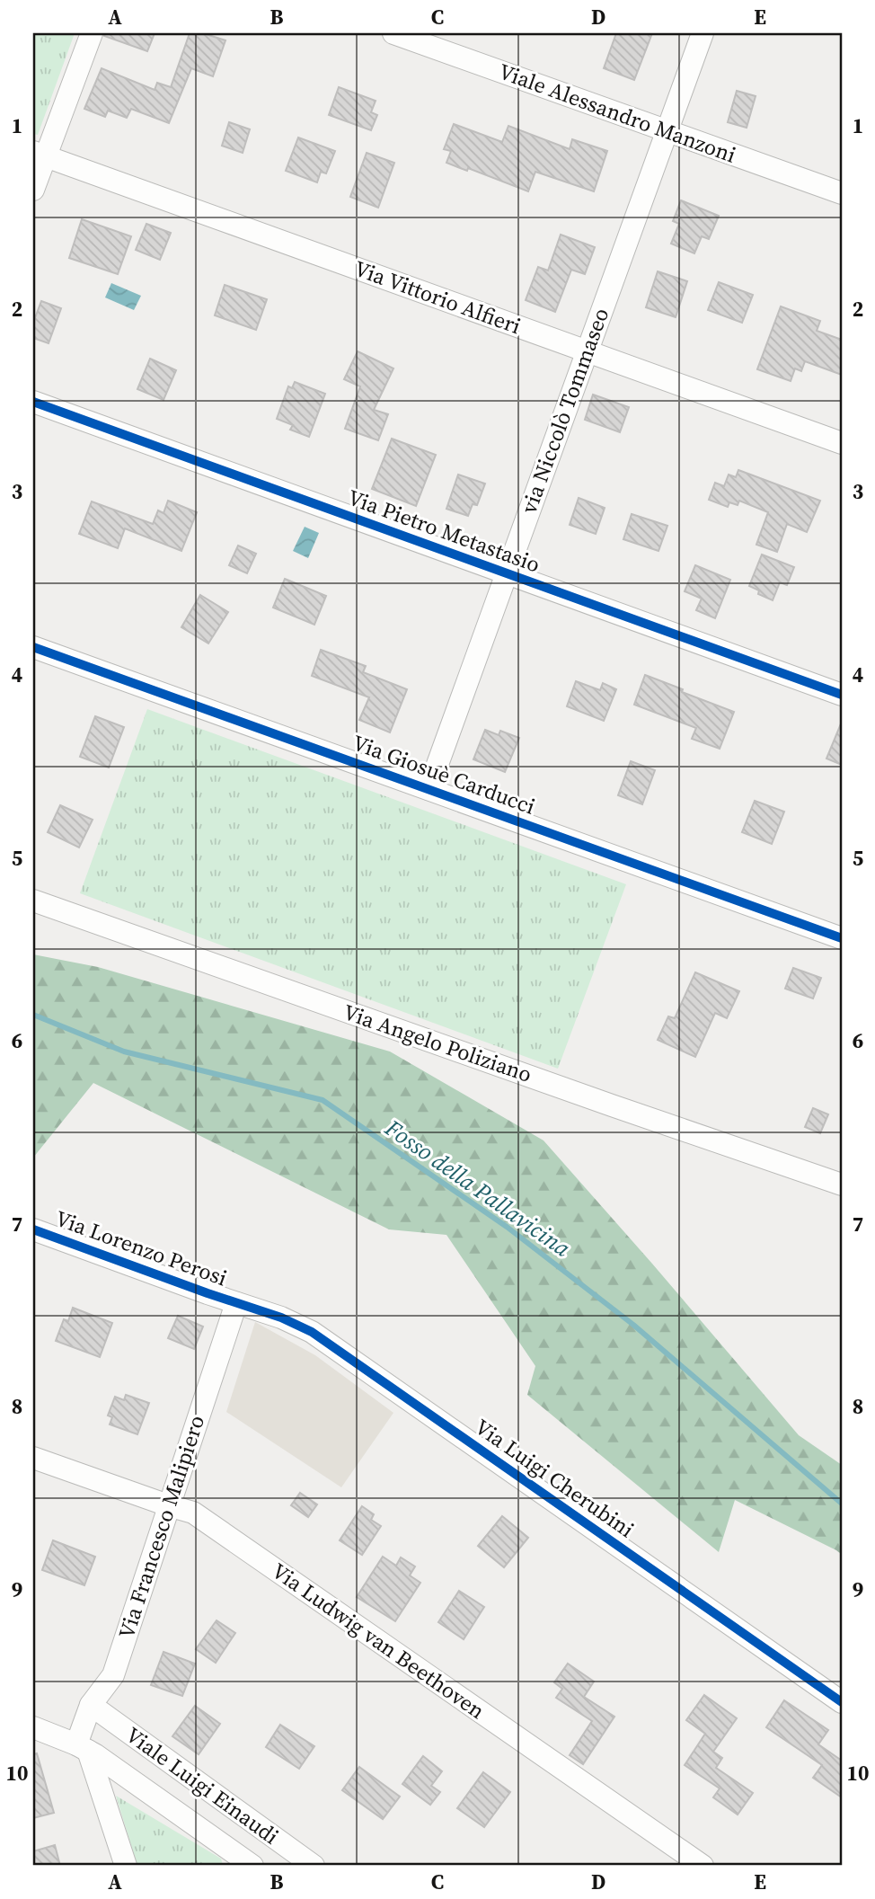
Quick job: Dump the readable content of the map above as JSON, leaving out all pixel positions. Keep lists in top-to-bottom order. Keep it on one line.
{"streets":{"street":["Viale Alessandro Manzoni","Via Vittorio Alfieri","via Niccolò Tommaseo","Via Pietro Metastasio","Via Giosuè Carducci","Via Angelo Poliziano","Via Lorenzo Perosi","Via Luigi Cherubini","Via Francesco Malipiero","Via Ludwig van Beethoven","Viale Luigi Einaudi"]},"crossings":[["Viale Alessandro Manzoni","via Niccolò Tommaseo"],["Via Vittorio Alfieri","via Niccolò Tommaseo"],["via Niccolò Tommaseo","Via Pietro Metastasio"],["via Niccolò Tommaseo","Via Giosuè Carducci"],["Via Lorenzo Perosi","Via Luigi Cherubini"],["Via Lorenzo Perosi","Via Francesco Malipiero"],["Via Luigi Cherubini","Via Francesco Malipiero"],["Via Francesco Malipiero","Via Ludwig van Beethoven"],["Via Francesco Malipiero","Viale Luigi Einaudi"]],"water":["Fosso della Pallavicina"],"grid":{"columns":["A","B","C","D","E"],"rows":["1","2","3","4","5","6","7","8","9","10"]}}
